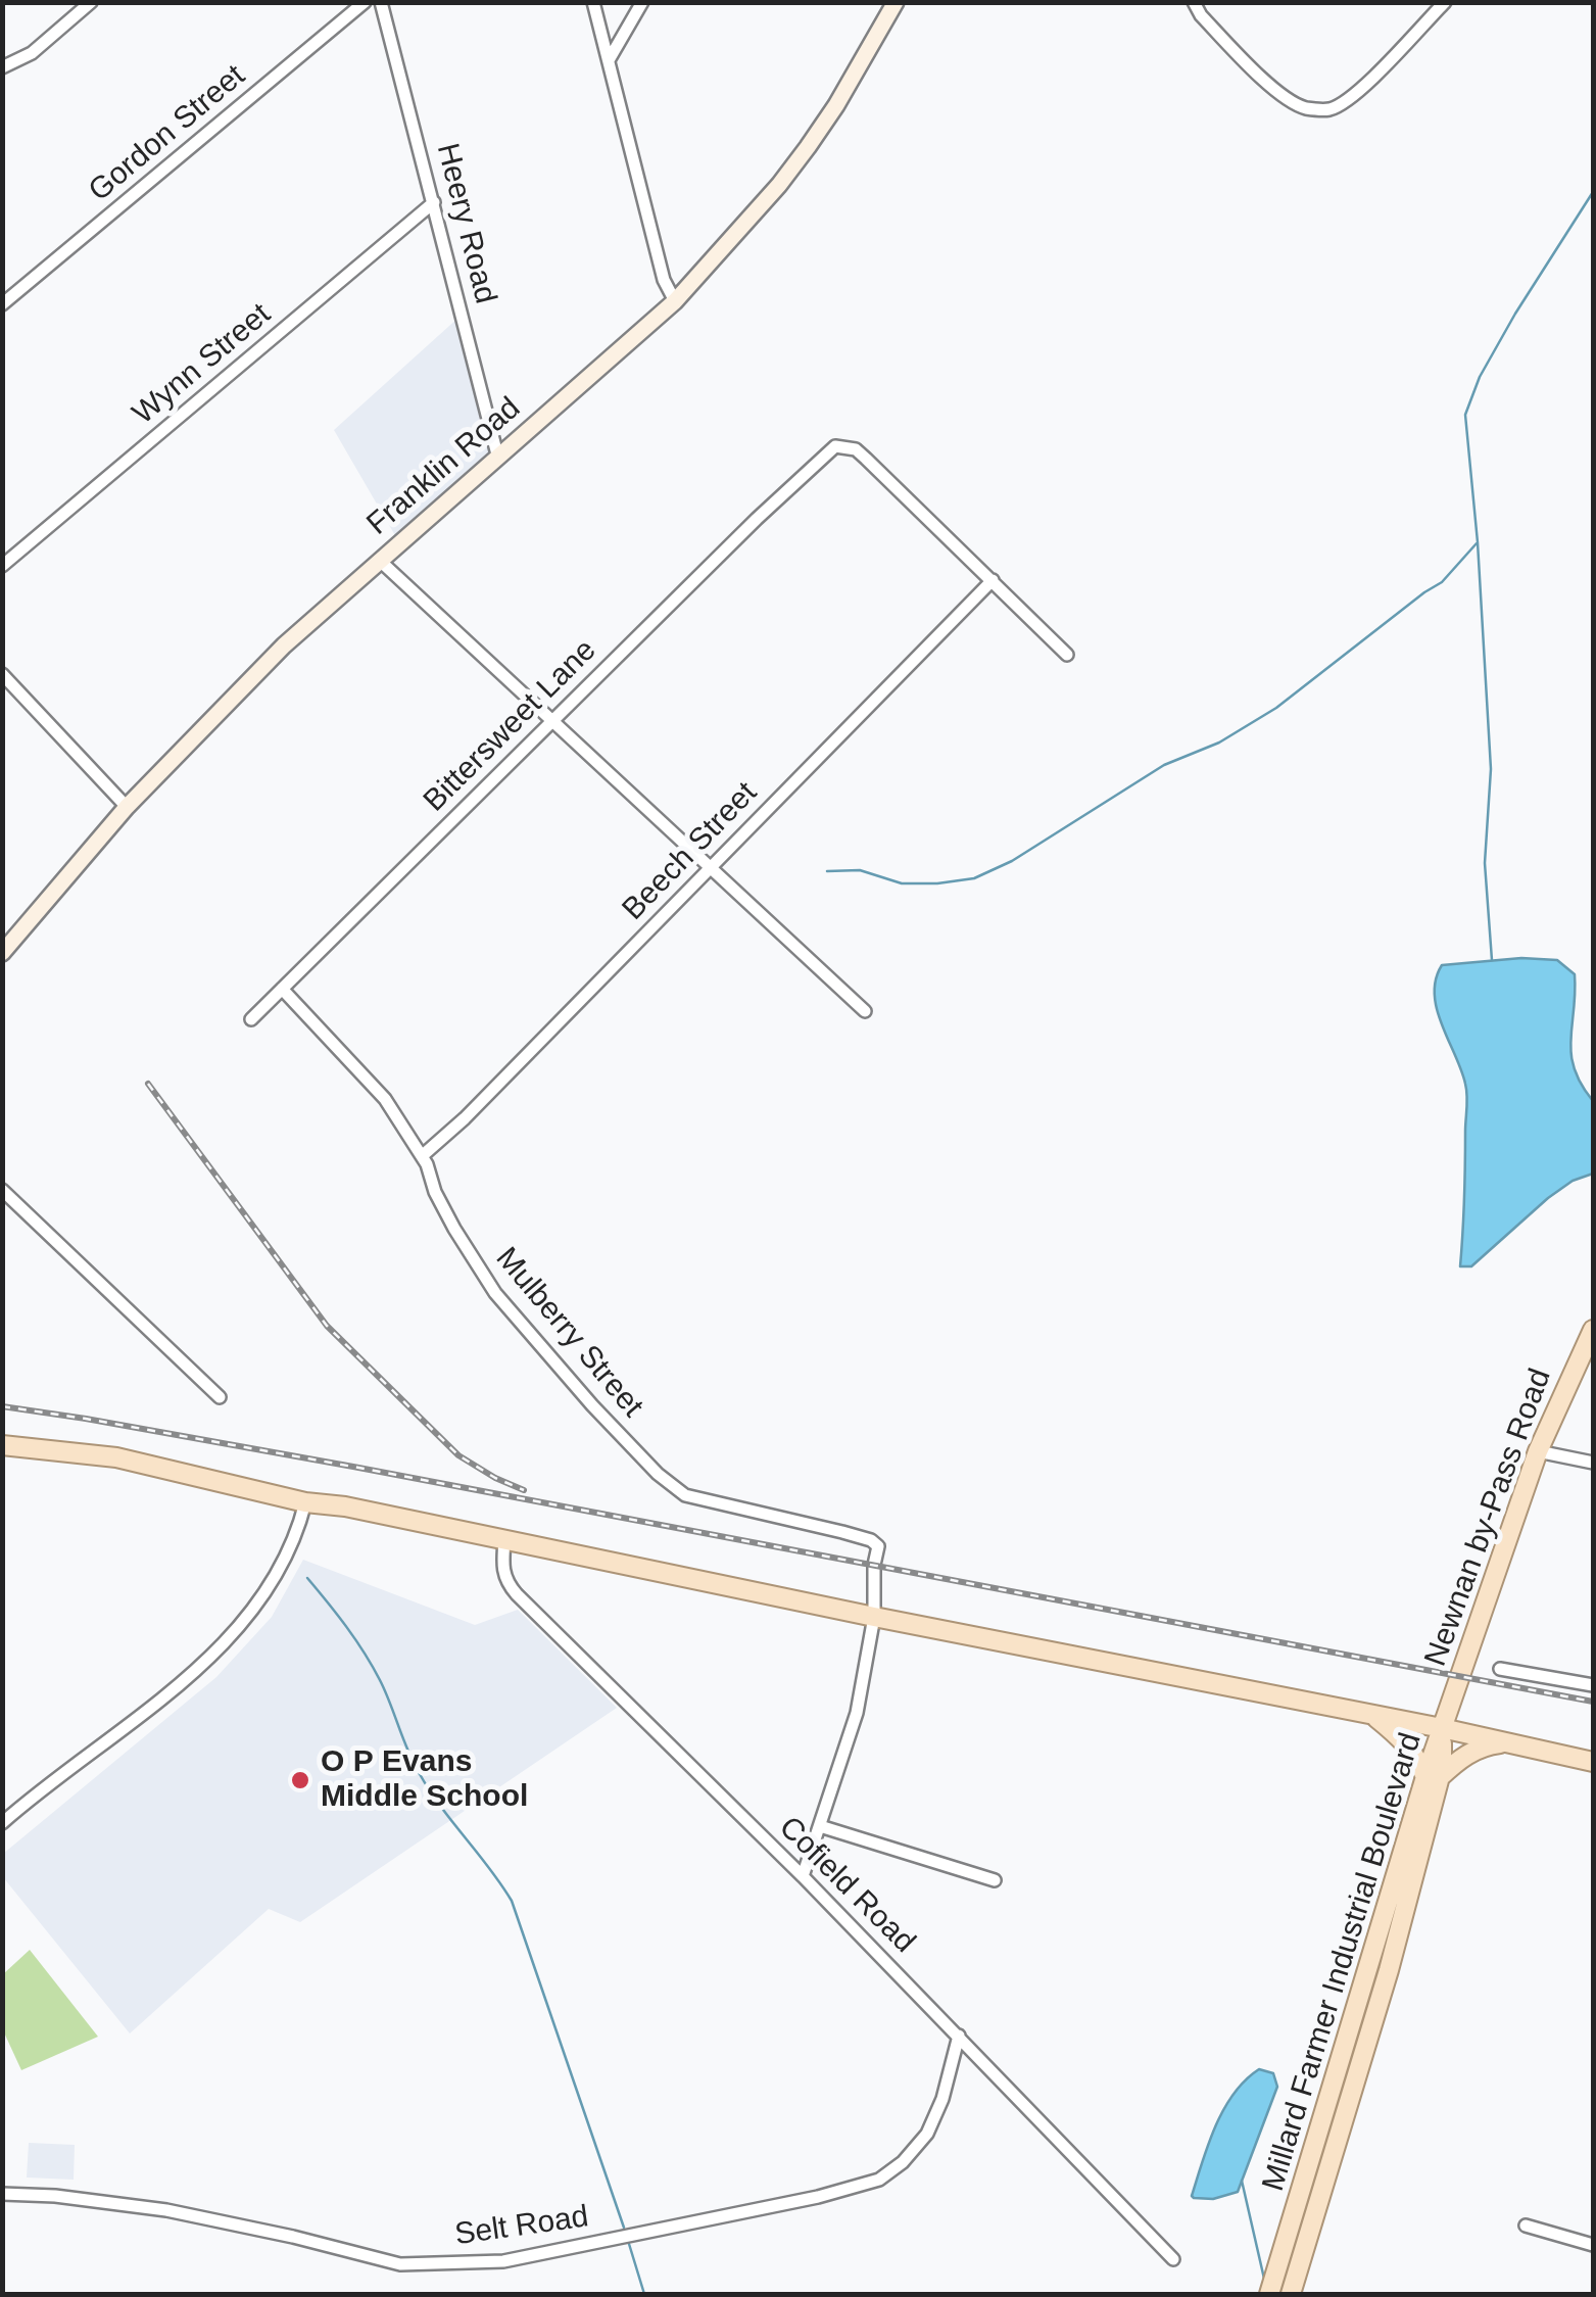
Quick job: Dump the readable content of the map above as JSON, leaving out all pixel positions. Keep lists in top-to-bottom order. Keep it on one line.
{"streets":{"main road":["Franklin Road","Newnan by-Pass Road","Millard Farmer Industrial Boulevard"],"street":["Gordon Street","Heery Road","Wynn Street","Bittersweet Lane","Beech Street","Mulberry Street","Cofield Road","Selt Road"]},"crossings":[["Heery Road","Wynn Street"],["Heery Road","Franklin Road"],["Bittersweet Lane","Beech Street"],["Bittersweet Lane","Mulberry Street"],["Beech Street","Mulberry Street"],["Newnan by-Pass Road","Millard Farmer Industrial Boulevard"],["Cofield Road","Selt Road"]],"places":["O P Evans Middle School"]}
